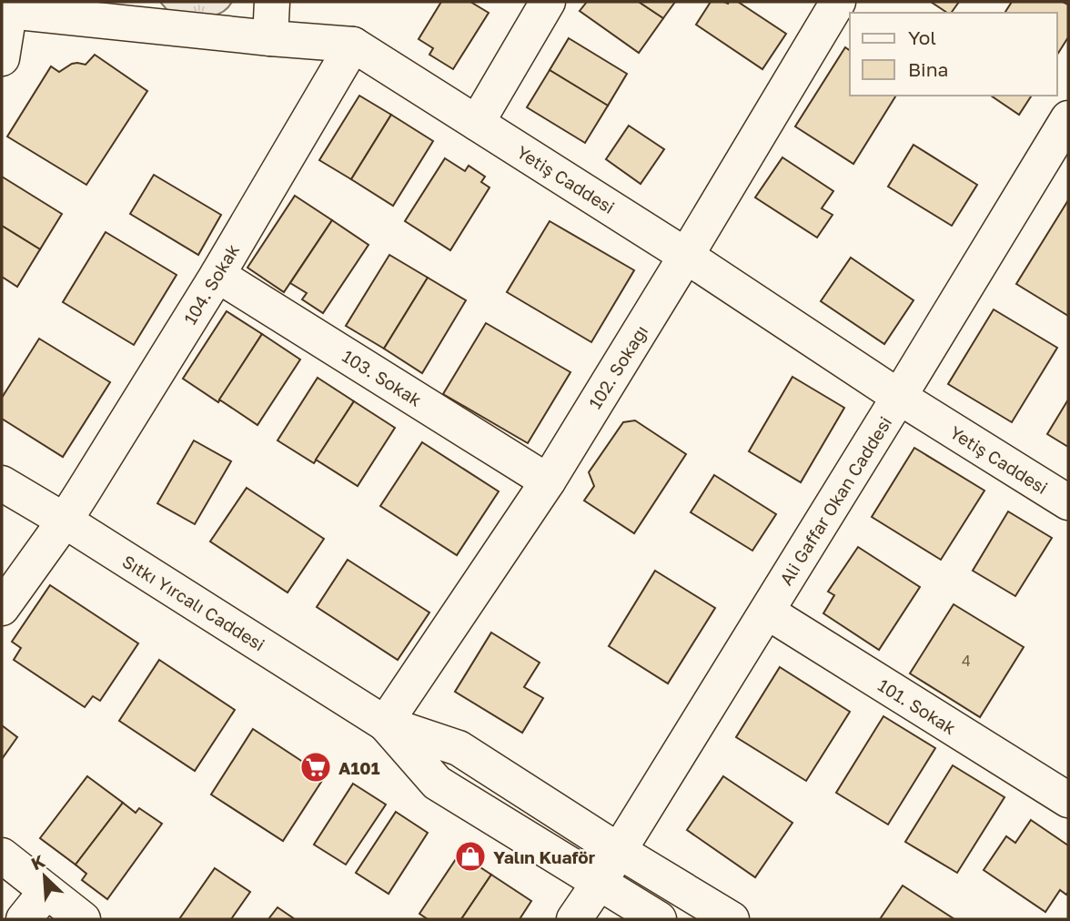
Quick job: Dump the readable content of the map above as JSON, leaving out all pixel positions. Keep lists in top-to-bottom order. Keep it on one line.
{"streets":{"street":["Yetiş Caddesi","104. Sokak","102. Sokağı","103. Sokak","Ali Gaffar Okan Caddesi","Sıtkı Yırcalı Caddesi","101. Sokak"]},"crossings":[["Yetiş Caddesi","104. Sokak"],["Yetiş Caddesi","102. Sokağı"],["Yetiş Caddesi","Ali Gaffar Okan Caddesi"],["104. Sokak","103. Sokak"],["104. Sokak","Sıtkı Yırcalı Caddesi"],["102. Sokağı","103. Sokak"],["102. Sokağı","Sıtkı Yırcalı Caddesi"],["Ali Gaffar Okan Caddesi","Sıtkı Yırcalı Caddesi"],["Ali Gaffar Okan Caddesi","101. Sokak"]],"places":{"supermarket":["A101"],"shop":["Yalın Kuaför"]},"house_numbers":["4"],"legend":["Yol","Bina"],"north":"top left"}
